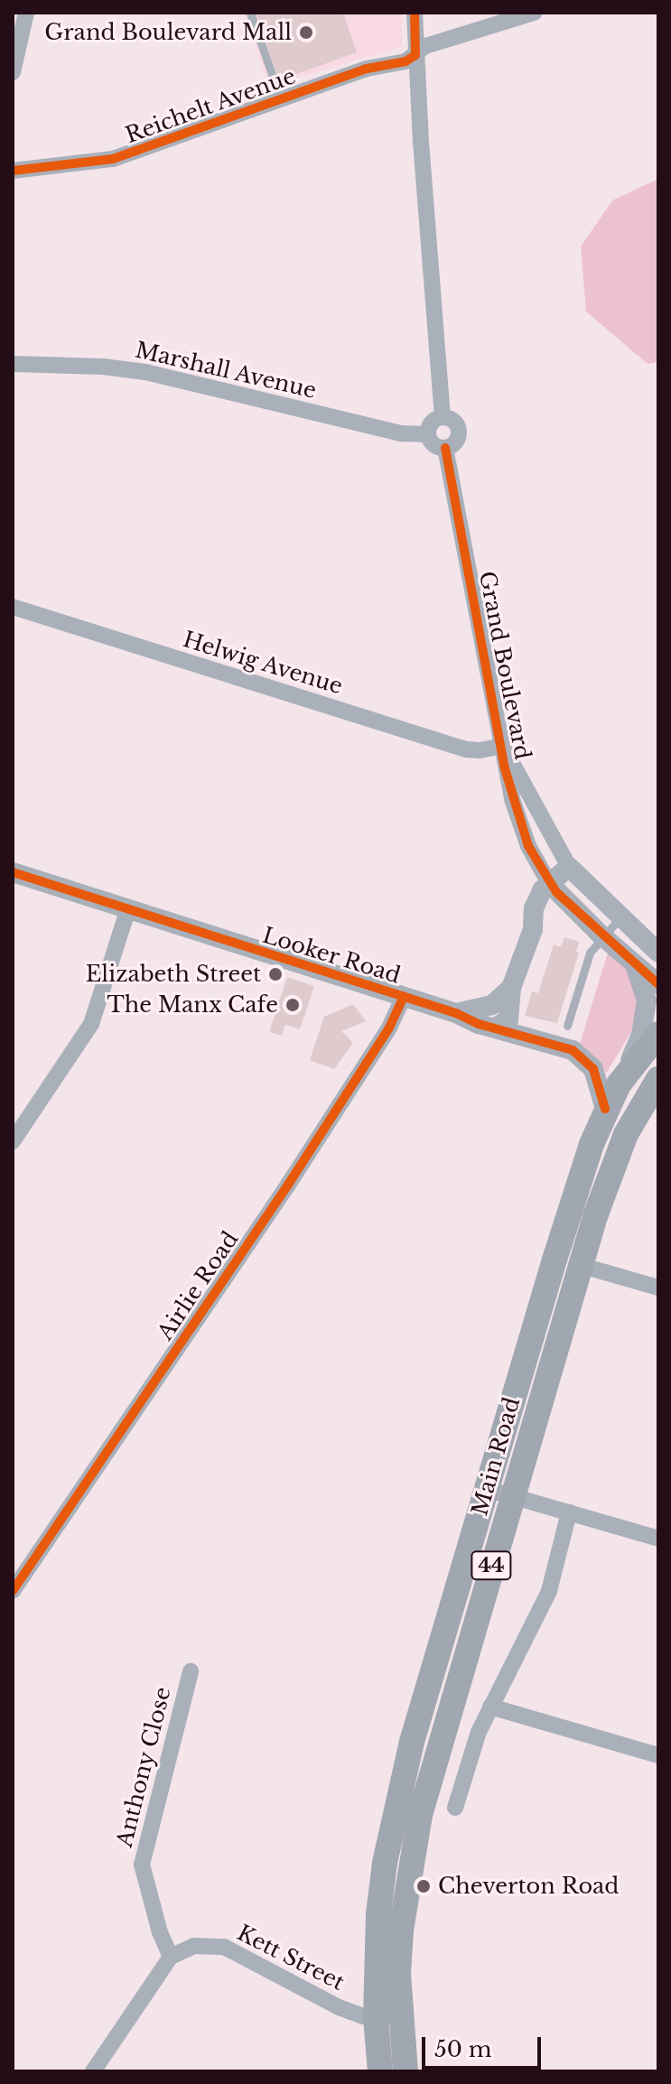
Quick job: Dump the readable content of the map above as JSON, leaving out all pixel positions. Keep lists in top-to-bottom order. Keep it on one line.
{"streets":{"main road":["Main Road","44"],"street":["Reichelt Avenue","Marshall Avenue","Helwig Avenue","Grand Boulevard","Looker Road","Airlie Road","Anthony Close","Kett Street"]},"crossings":[["Reichelt Avenue","Grand Boulevard"],["Marshall Avenue","Grand Boulevard"],["Helwig Avenue","Grand Boulevard"],["Looker Road","Airlie Road"],["Looker Road","Main Road"],["Main Road","Kett Street"],["Anthony Close","Kett Street"]],"places":["Grand Boulevard Mall","Elizabeth Street","The Manx Cafe","Cheverton Road"],"scale_bar":"50 m"}
